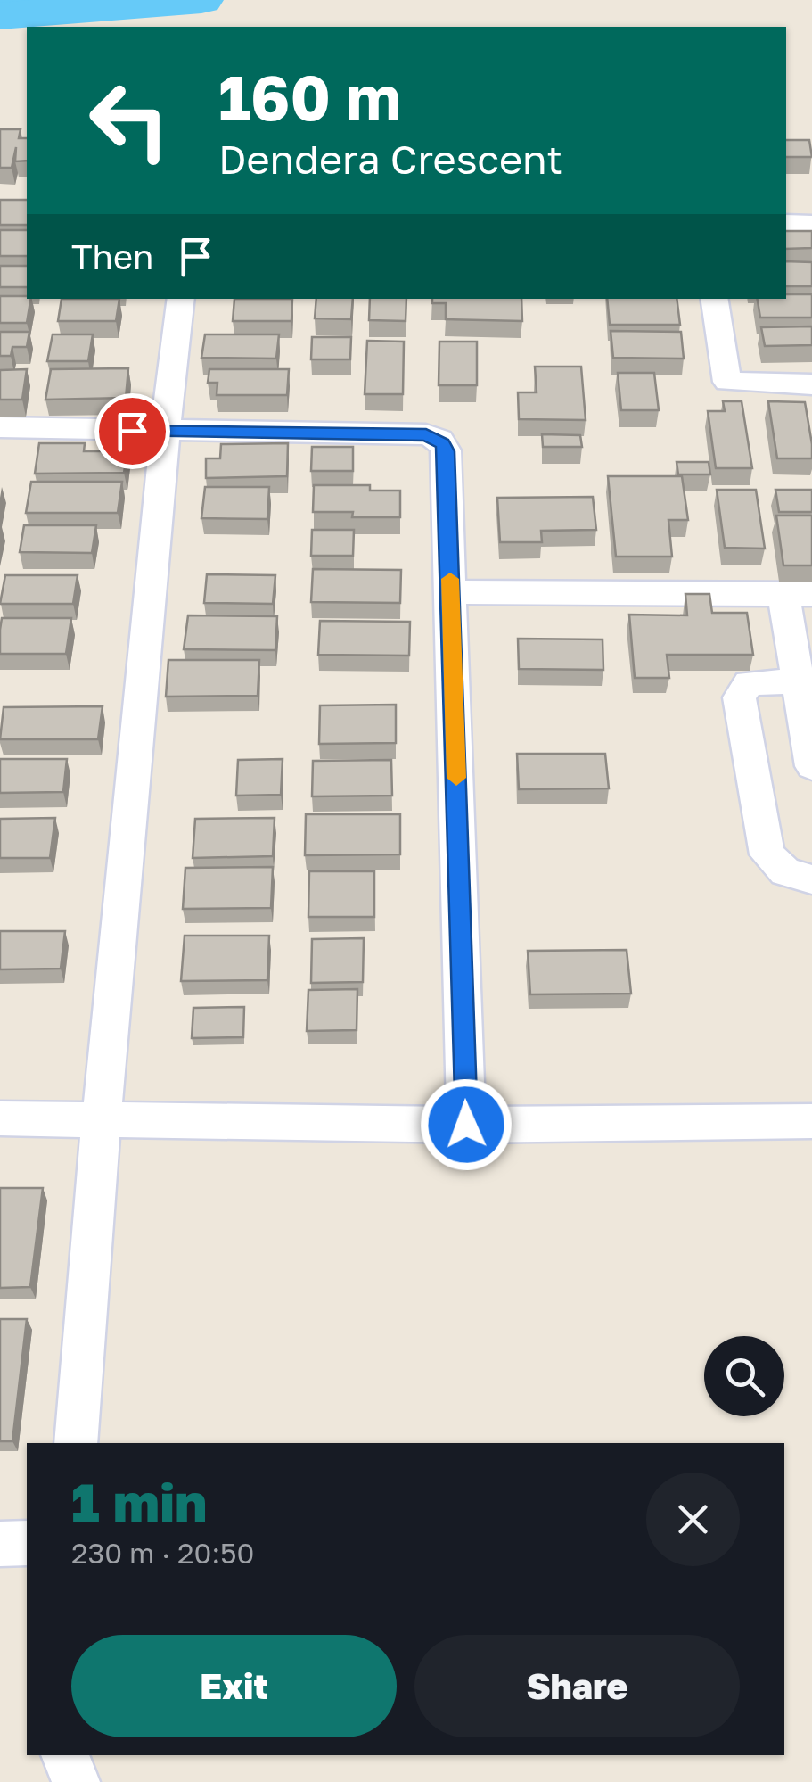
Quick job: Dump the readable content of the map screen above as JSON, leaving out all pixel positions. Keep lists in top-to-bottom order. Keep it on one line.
{"page":{"turn":["160 m","Dendera Crescent"],"then":"Then","heading":["1 min","230 m · 20:50"],"buttons":["Exit","Share"]}}
